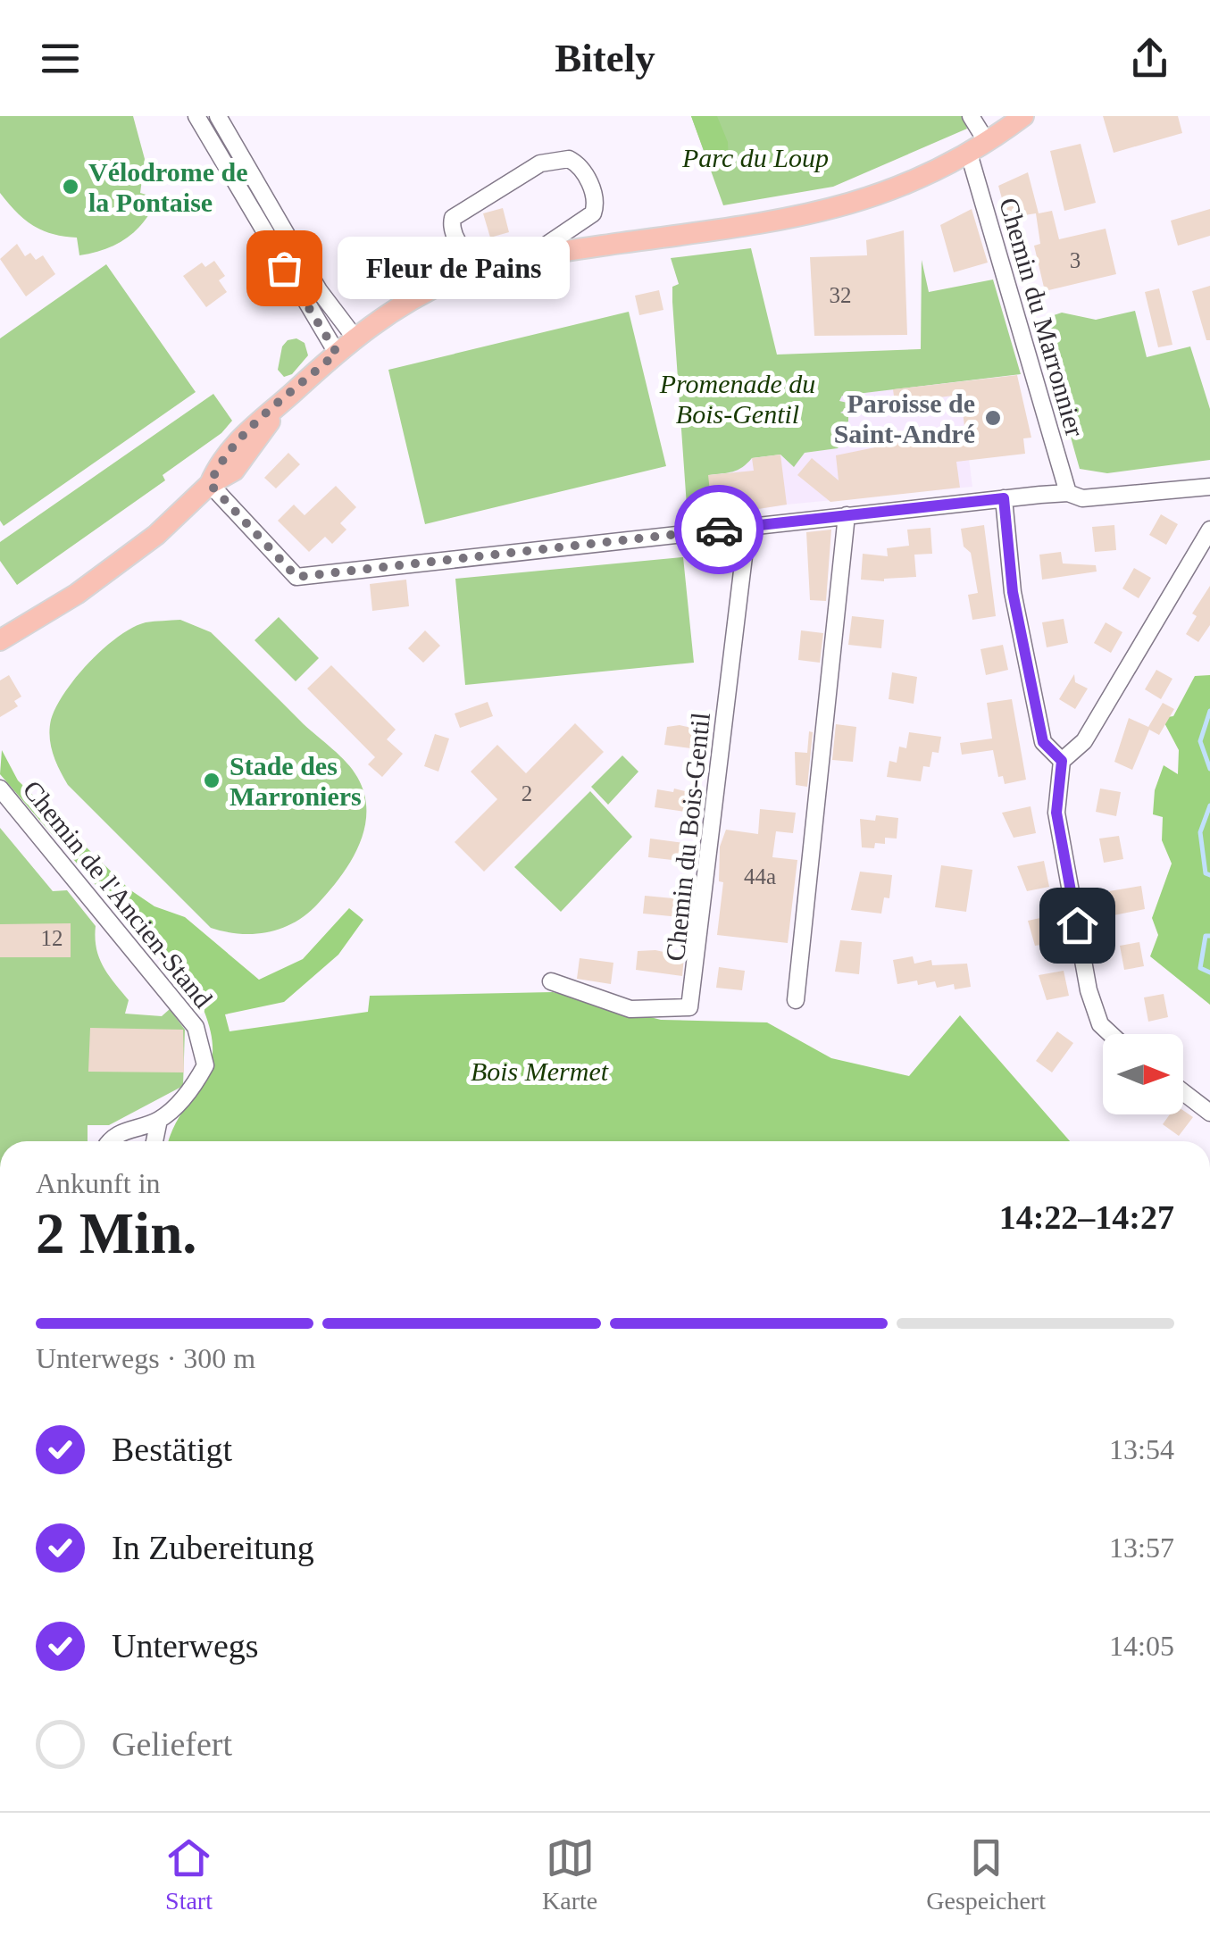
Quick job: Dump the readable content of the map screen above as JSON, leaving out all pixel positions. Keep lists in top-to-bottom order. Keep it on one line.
{"streets":{"street":["Chemin du Marronnier","Chemin du Bois-Gentil","Chemin de l'Ancien-Stand"]},"parks":["Parc du Loup","Promenade du Bois-Gentil","Bois Mermet"],"places":["Vélodrome de la Pontaise","Fleur de Pains","Paroisse de Saint-André","Stade des Marroniers"],"house_numbers":["3","32","2","44a","12"],"north":"right","page":{"header":"Bitely","bubble":"Fleur de Pains","heading":["2 Min.","Ankunft in","14:22–14:27"],"bar":"Unterwegs · 300 m","list":[["Bestätigt","13:54"],["In Zubereitung","13:57"],["Unterwegs","14:05"],"Geliefert"],"tabs":["Start","Karte","Gespeichert"]}}
